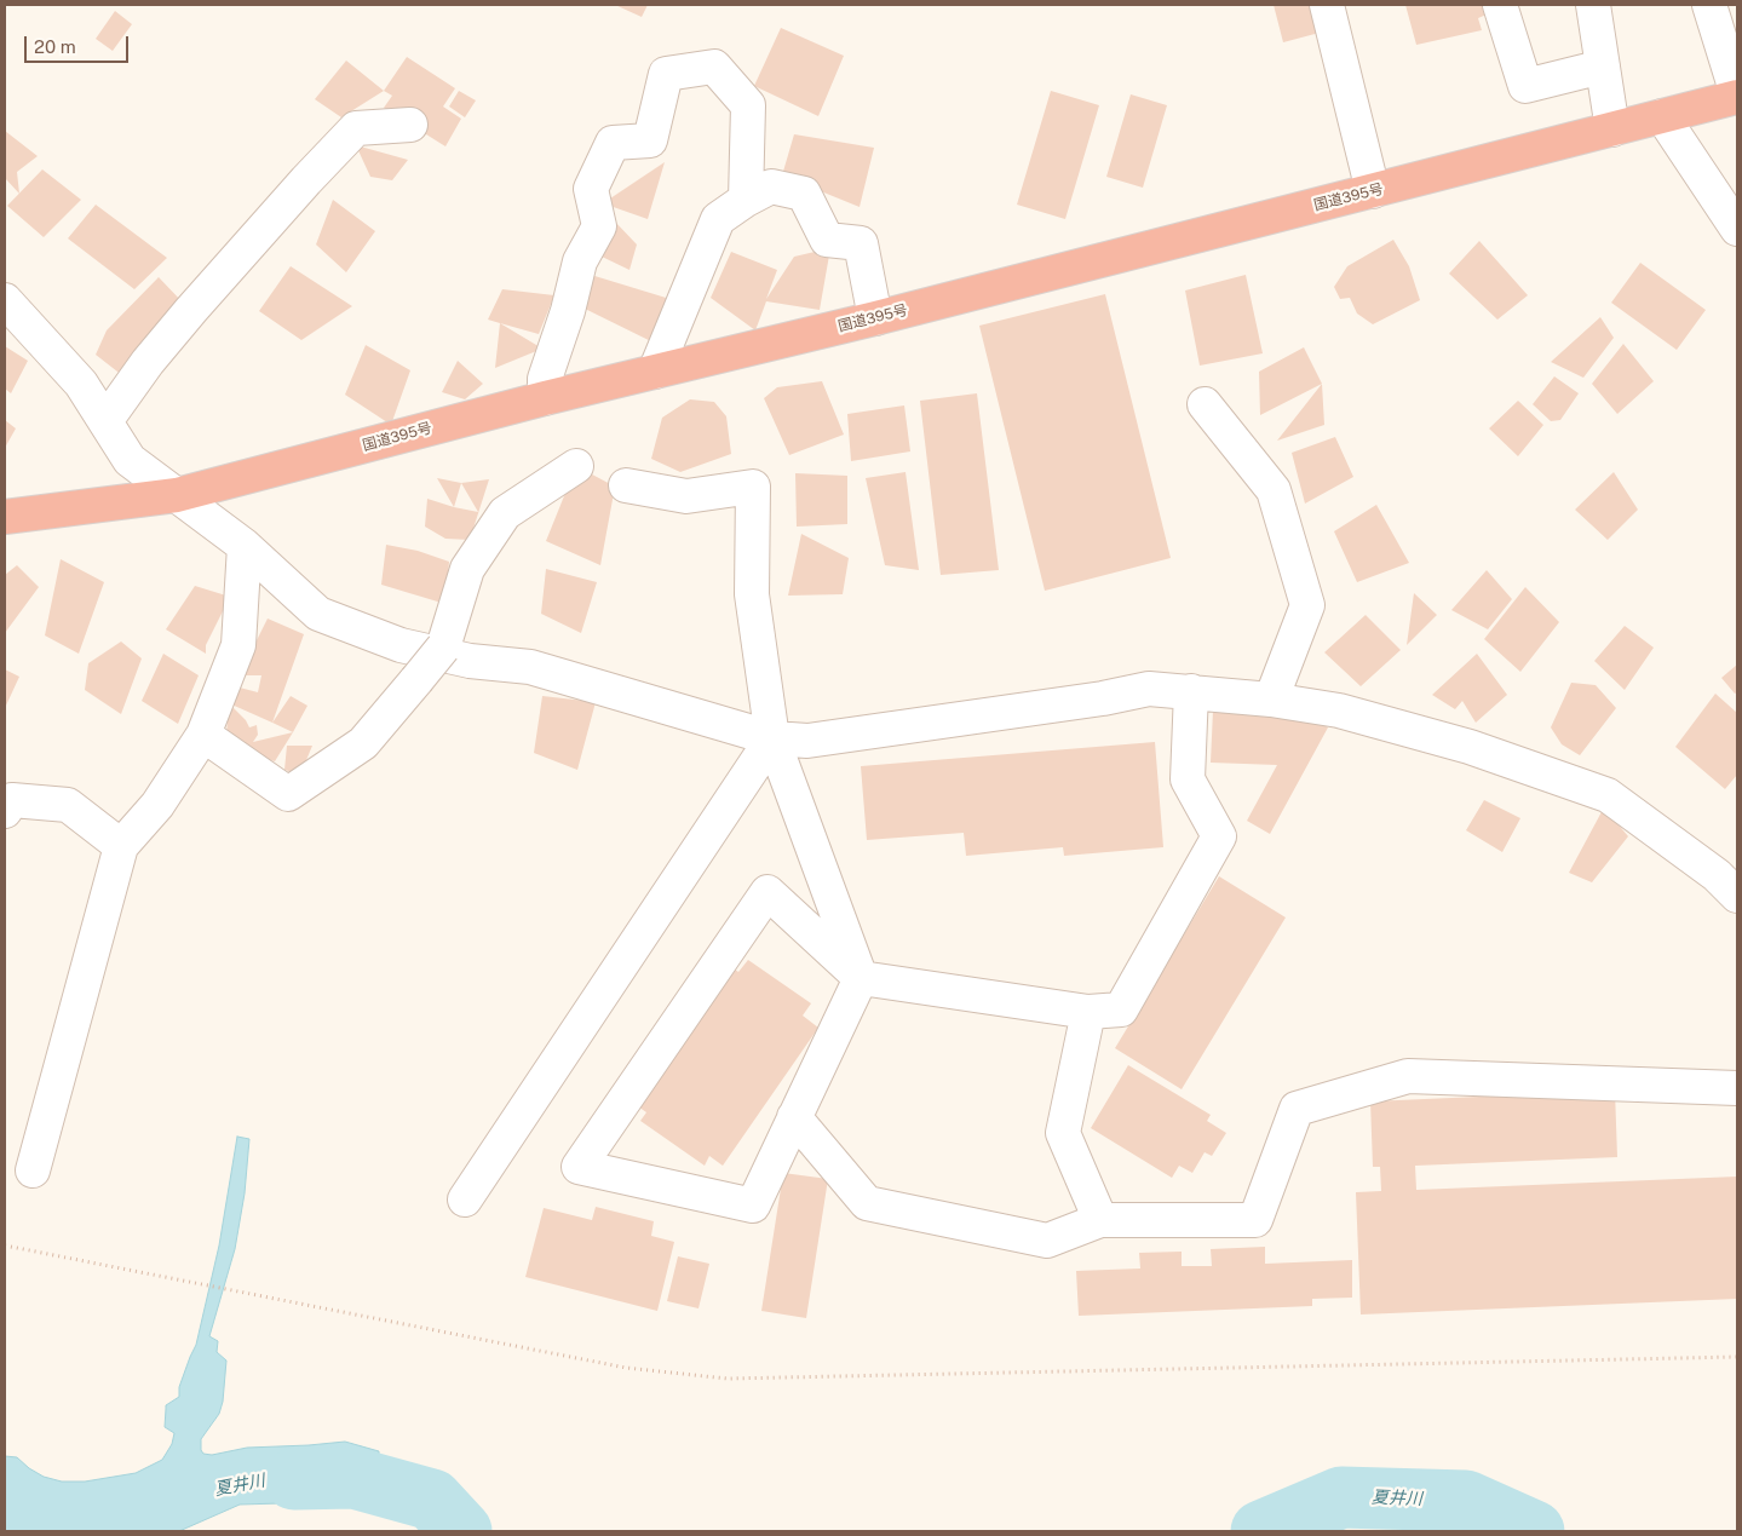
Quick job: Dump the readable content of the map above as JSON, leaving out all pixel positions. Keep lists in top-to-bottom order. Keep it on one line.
{"streets":{"highway":["国道395号"]},"water":["夏井川"],"scale_bar":"20 m"}
